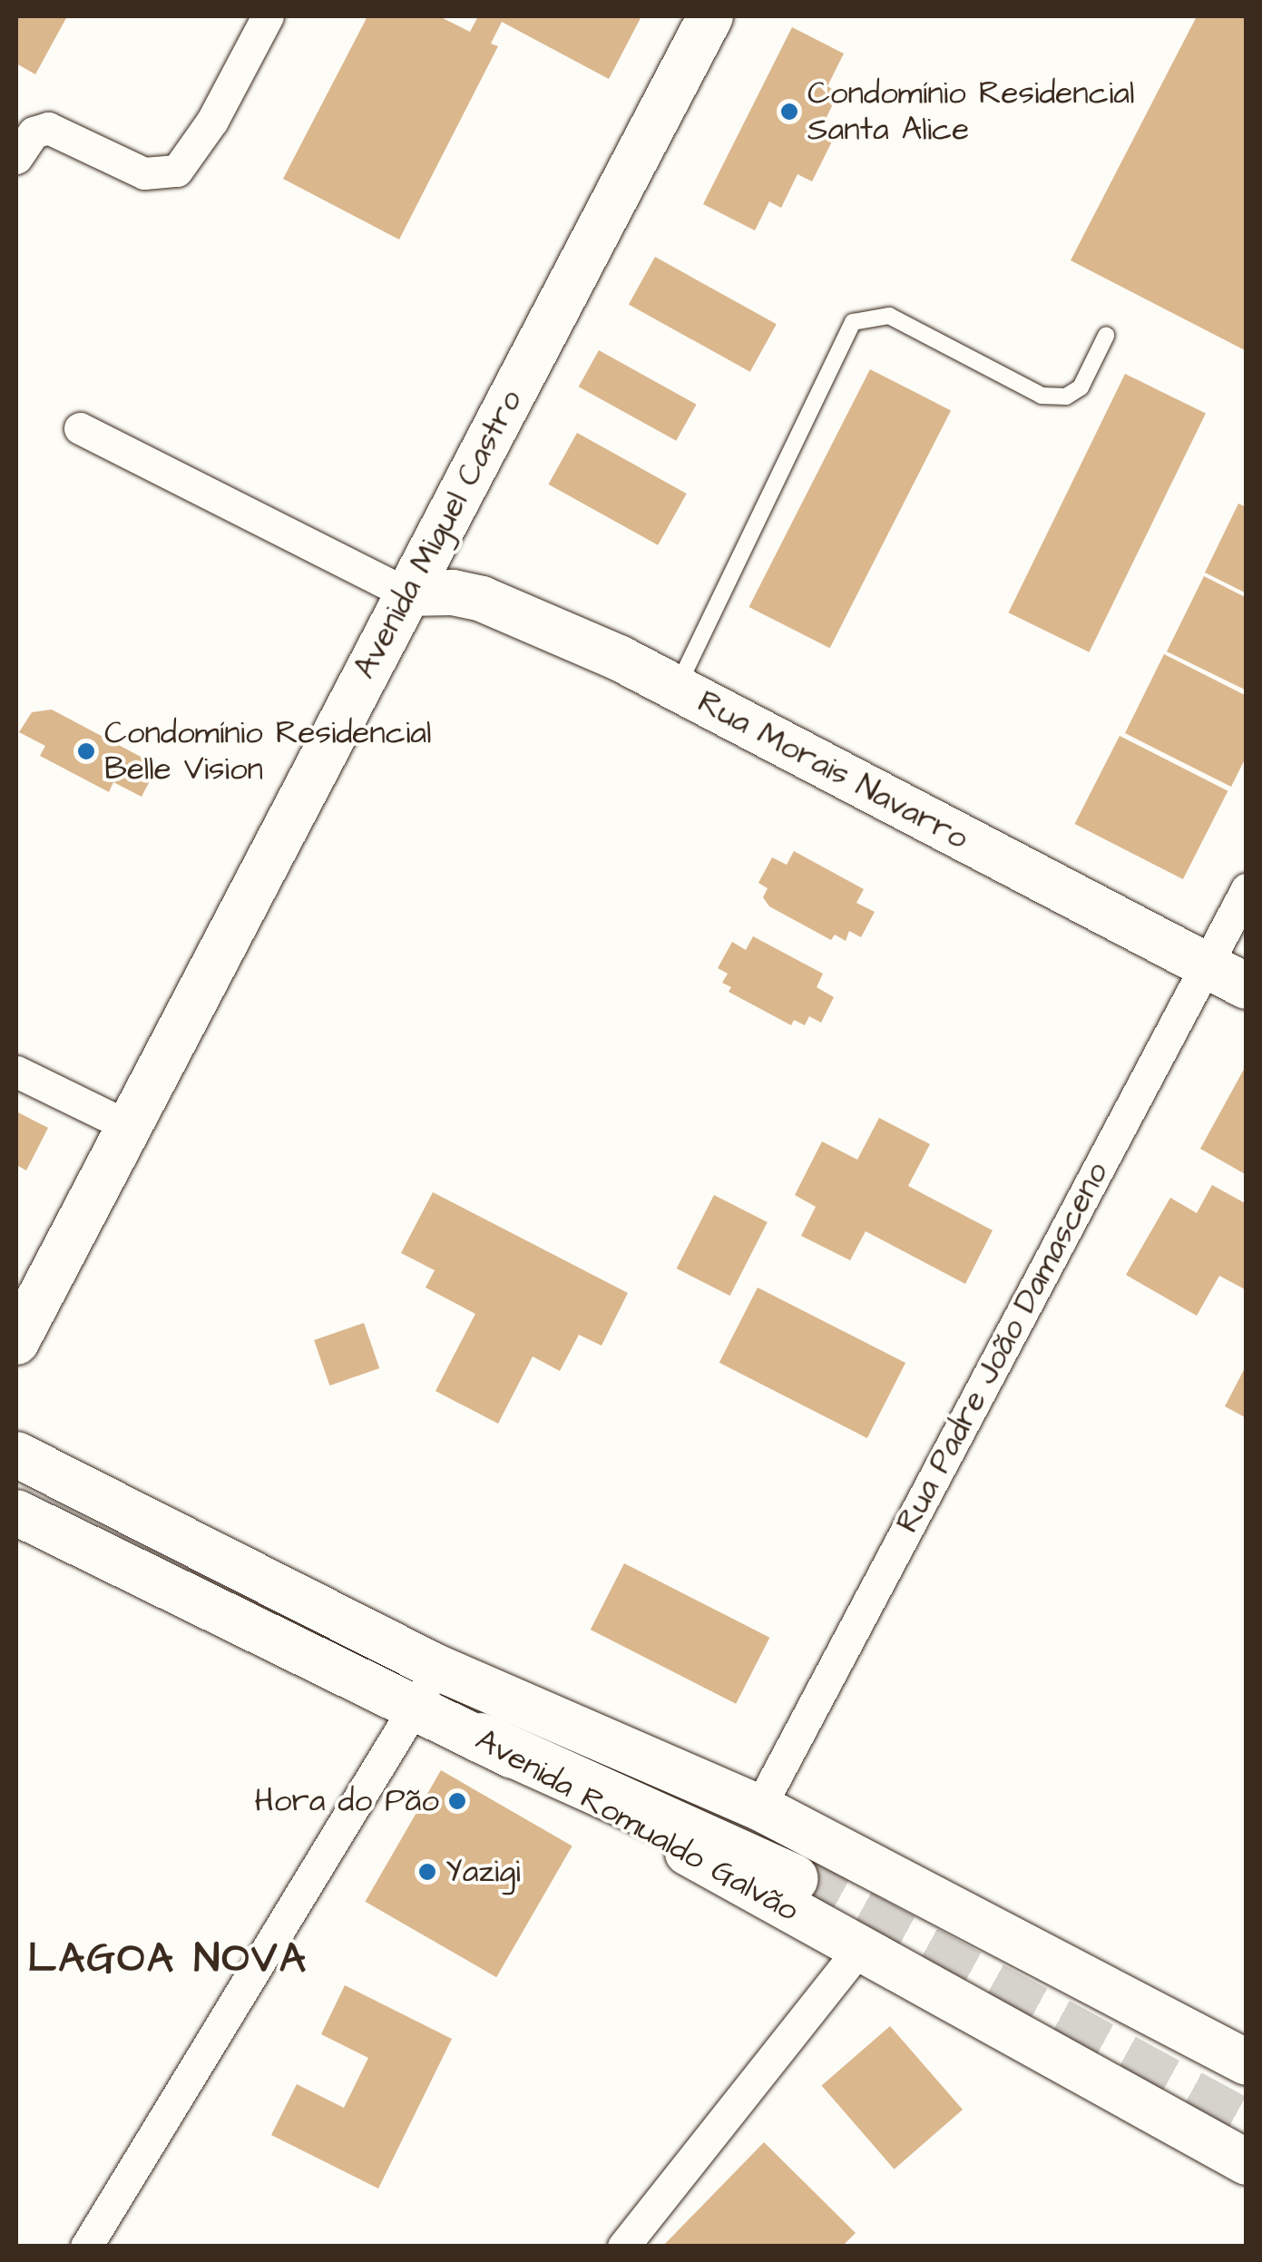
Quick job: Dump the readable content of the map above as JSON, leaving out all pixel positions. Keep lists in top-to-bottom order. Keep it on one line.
{"streets":{"main road":["Avenida Miguel Castro","Rua Morais Navarro","Avenida Romualdo Galvão"],"street":["Rua Padre João Damasceno"]},"crossings":[["Avenida Miguel Castro","Rua Morais Navarro"],["Rua Morais Navarro","Rua Padre João Damasceno"],["Rua Padre João Damasceno","Avenida Romualdo Galvão"]],"districts":["LAGOA NOVA"],"places":["Condomínio Residencial Santa Alice","Condomínio Residencial Belle Vision","Hora do Pão","Yazigi"]}
